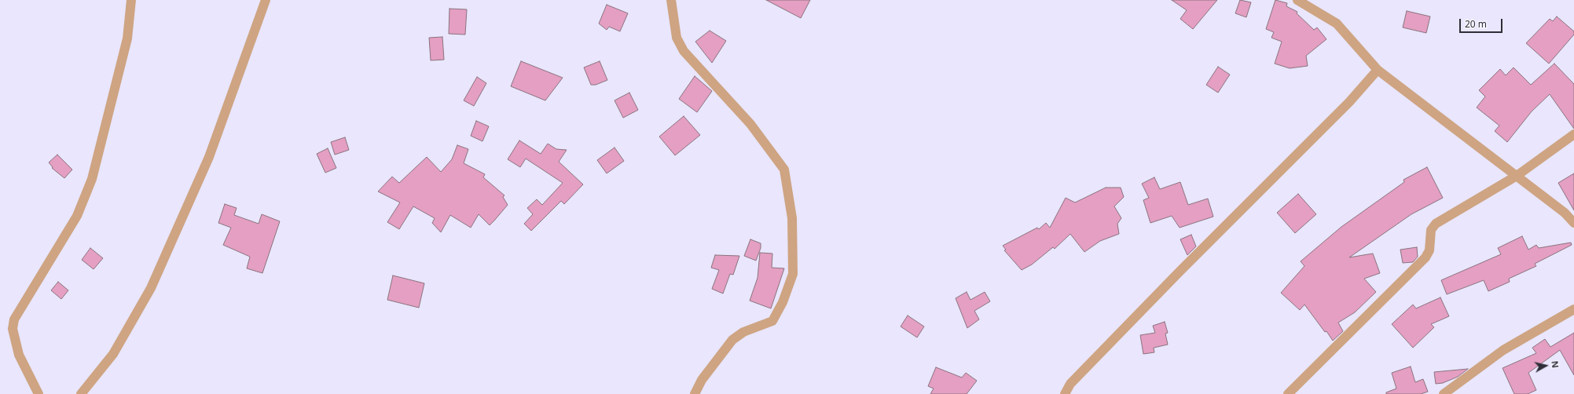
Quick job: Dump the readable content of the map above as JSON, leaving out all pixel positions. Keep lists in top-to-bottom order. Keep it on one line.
{"scale_bar":"20 m","north":"right"}
